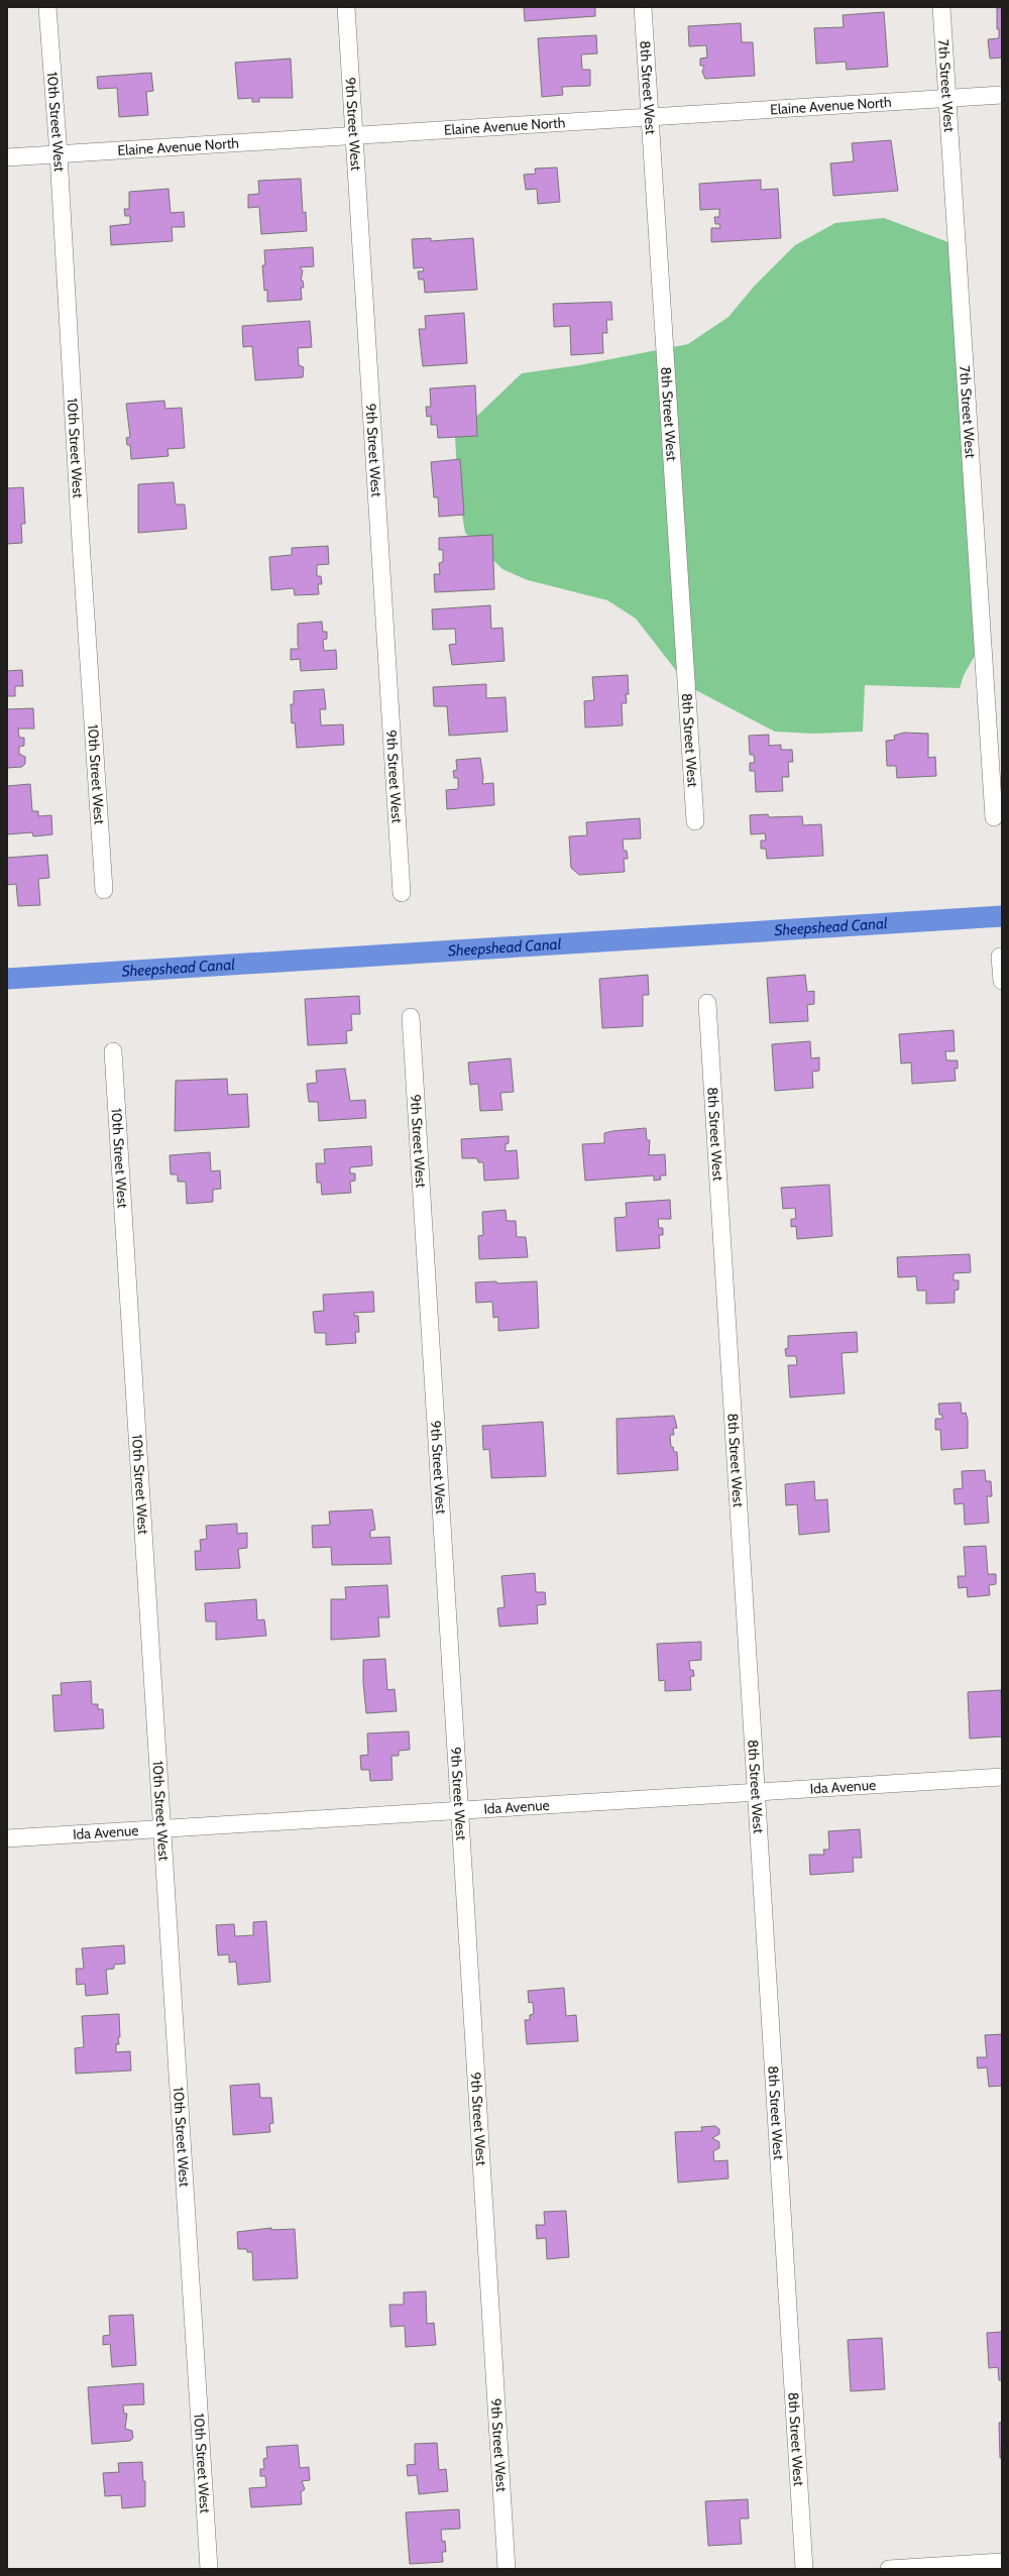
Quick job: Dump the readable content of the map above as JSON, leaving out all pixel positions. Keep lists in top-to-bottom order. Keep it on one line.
{"streets":{"street":["7th Street West","8th Street West","Elaine Avenue North","10th Street West","9th Street West","Ida Avenue"]},"crossings":[["7th Street West","Elaine Avenue North"],["8th Street West","Elaine Avenue North"],["8th Street West","Ida Avenue"],["Elaine Avenue North","10th Street West"],["Elaine Avenue North","9th Street West"],["10th Street West","Ida Avenue"],["9th Street West","Ida Avenue"]],"water":["Sheepshead Canal"]}
